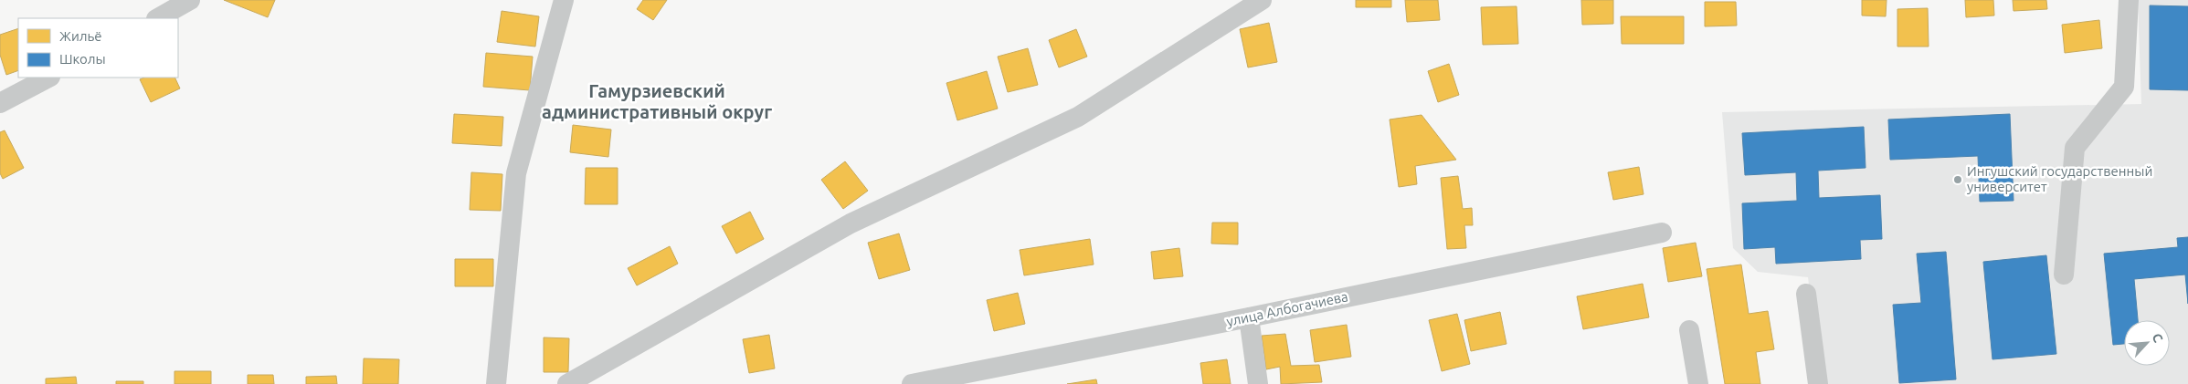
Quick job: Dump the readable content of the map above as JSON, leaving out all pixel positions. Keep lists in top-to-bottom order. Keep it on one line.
{"streets":{"street":["улица Албогачиева"]},"districts":["Гамурзиевский административный округ"],"places":["Ингушский государственный университет"],"legend":["Жильё","Школы"],"north":"top right"}
